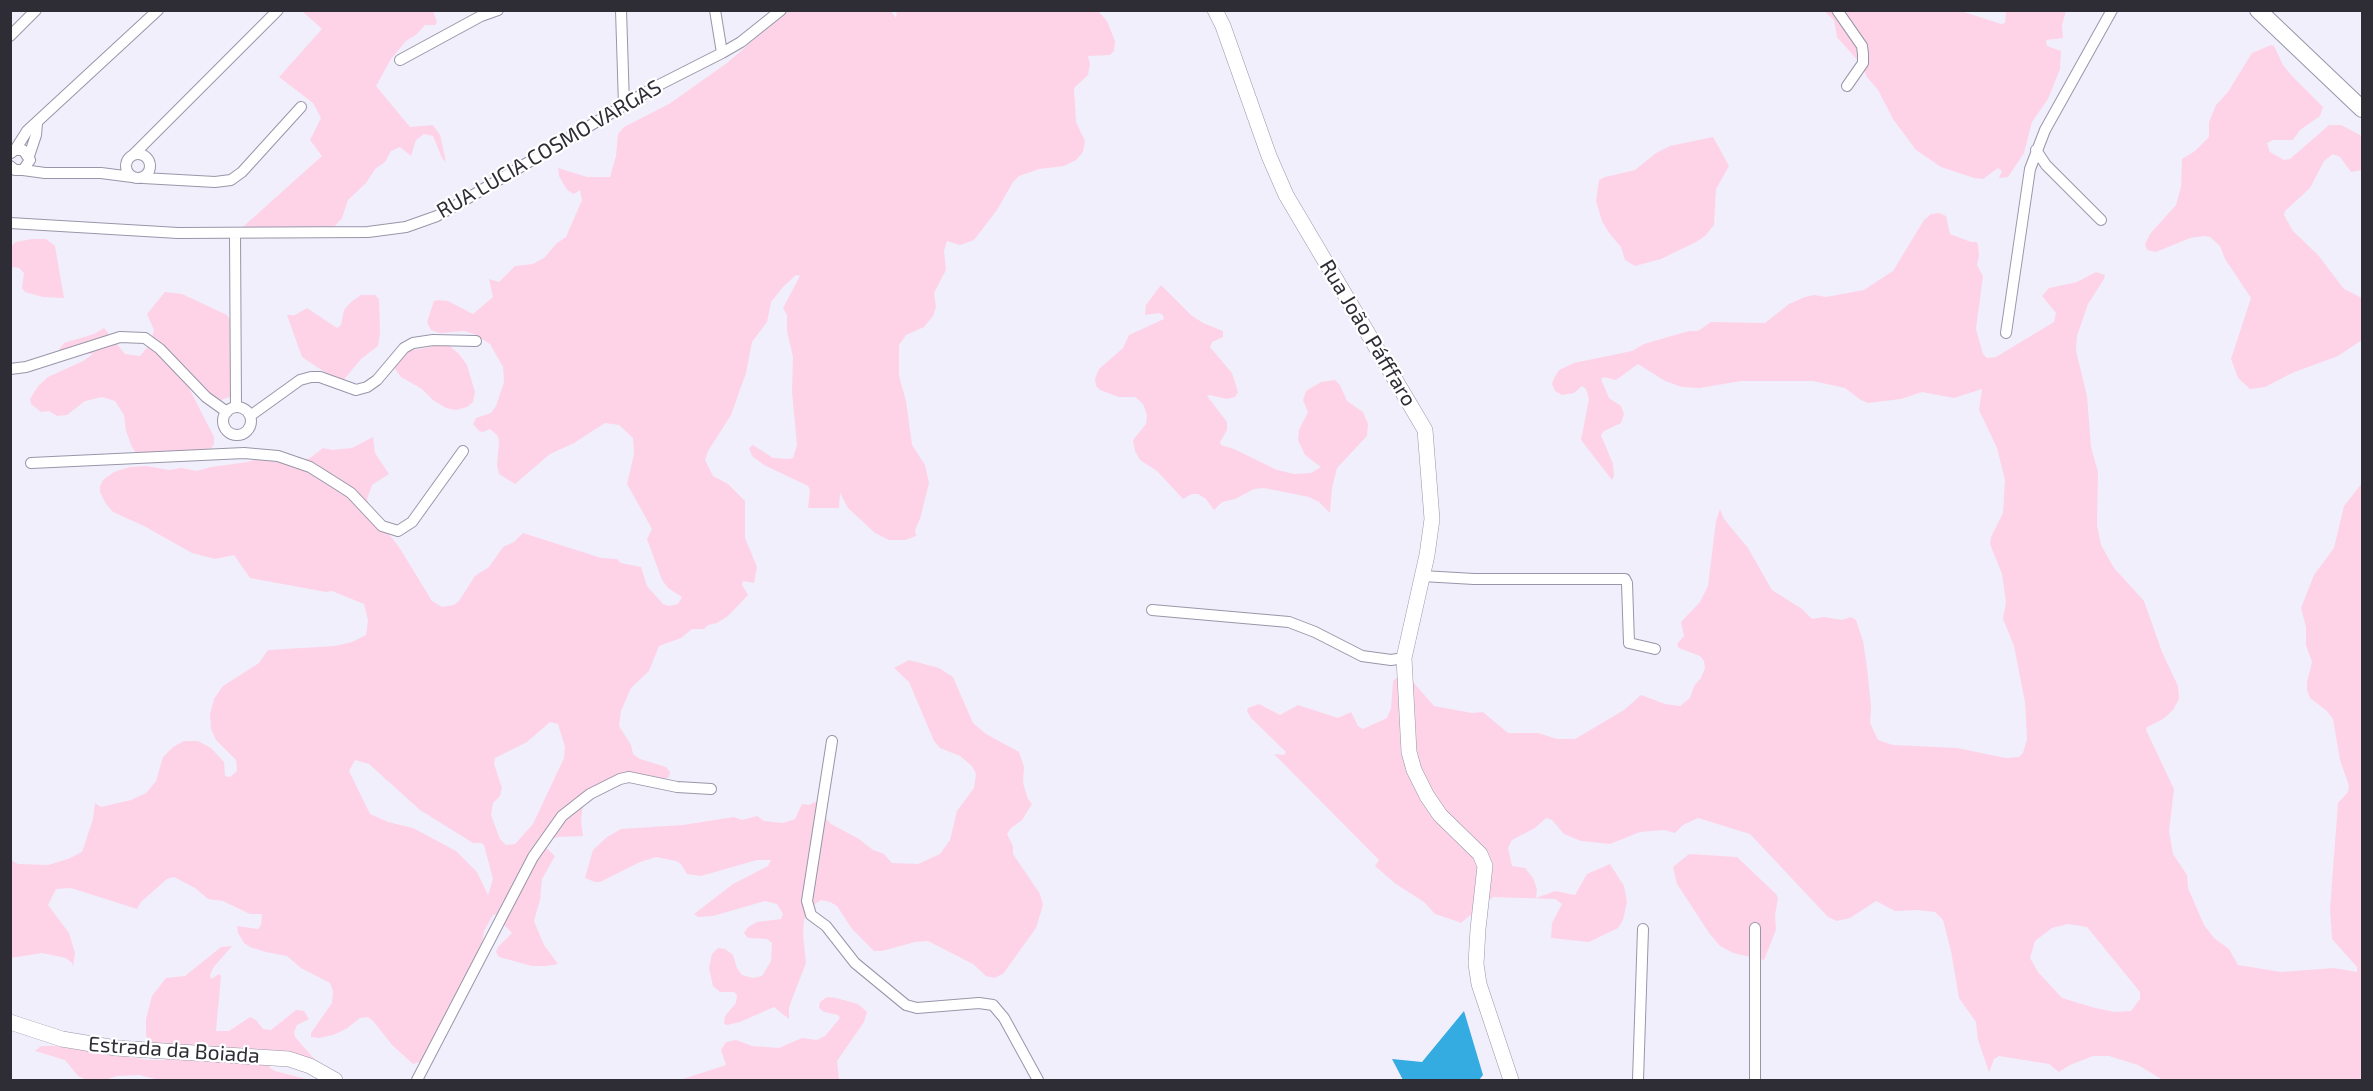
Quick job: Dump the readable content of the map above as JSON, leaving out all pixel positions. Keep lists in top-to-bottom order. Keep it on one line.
{"streets":{"street":["RUA LUCIA COSMO VARGAS","Rua João Páfffaro","Estrada da Boiada"]}}
